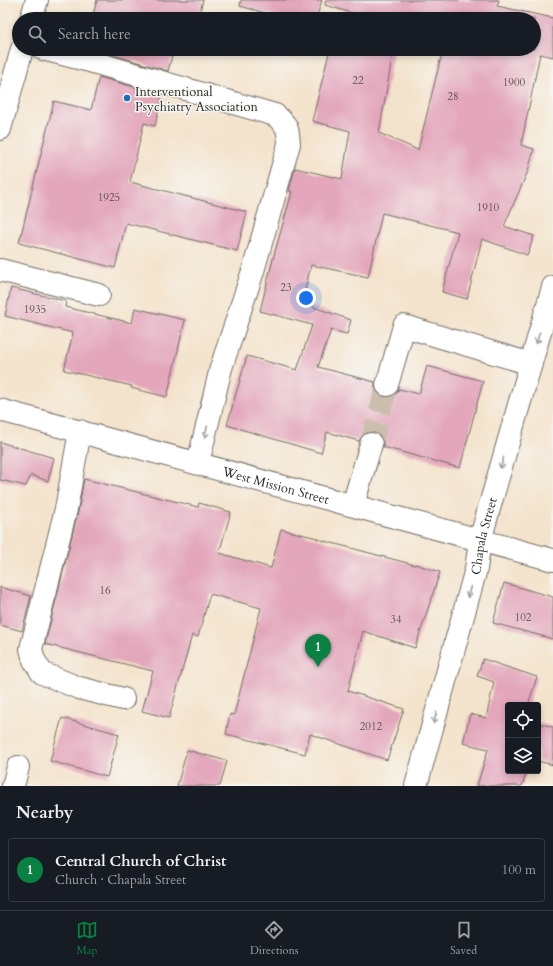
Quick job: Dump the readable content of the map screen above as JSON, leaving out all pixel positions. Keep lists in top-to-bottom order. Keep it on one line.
{"streets":{"main road":["West Mission Street","Chapala Street"]},"crossings":[["West Mission Street","Chapala Street"]],"one_way":["Chapala Street"],"places":["Interventional Psychiatry Association"],"house_numbers":["22","1900","28","1925","1910","23","1935","16","102","34","2012"],"page":{"search":"Search here","pins":"1","heading":"Nearby","list":[{"mark":"1","name":"Central Church of Christ","note":"Church · Chapala Street","value":"100 m"}],"nav":["Map","Directions","Saved"]}}
